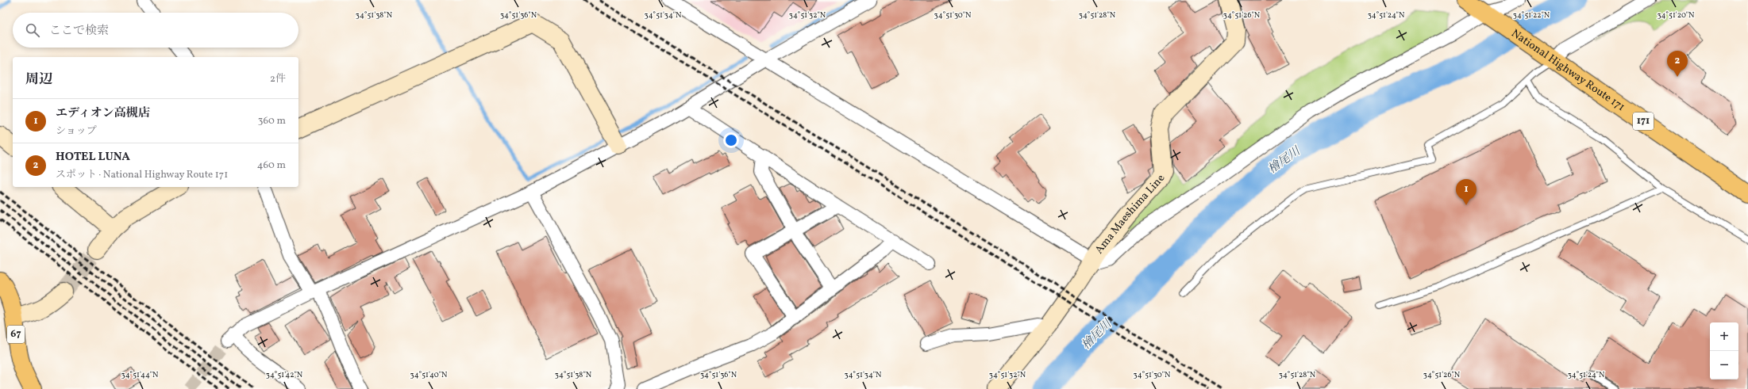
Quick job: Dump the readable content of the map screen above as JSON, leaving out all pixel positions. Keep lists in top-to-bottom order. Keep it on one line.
{"streets":{"main road":["National Highway Route 171","171","67"],"street":["Ama Maeshima Line"]},"water":["檜尾川"],"page":{"search":"ここで検索","pins":["2","1"],"heading":["周辺","2件"],"list":[{"mark":"1","name":"エディオン高槻店","note":"ショップ","value":"360 m"},{"mark":"2","name":"HOTEL LUNA","note":"スポット · National Highway Route 171","value":"460 m"}],"map_buttons":["+","−"]},"coordinates":["34°51'38\"N","34°51'36\"N","34°51'34\"N","34°51'32\"N","34°51'26\"N","34°51'30\"N","34°51'28\"N","34°51'24\"N","34°51'22\"N","34°51'20\"N","34°51'44\"N","34°51'42\"N","34°51'40\"N"]}
